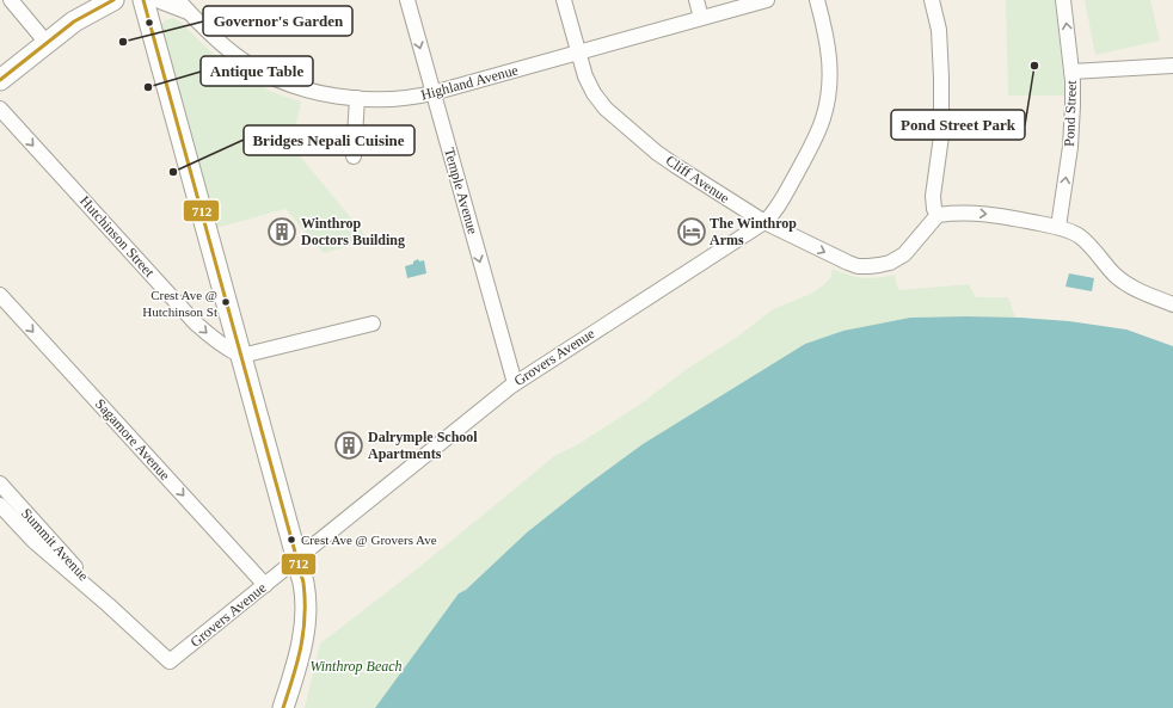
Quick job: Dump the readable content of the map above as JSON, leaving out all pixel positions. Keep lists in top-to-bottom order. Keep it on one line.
{"streets":{"street":["Highland Avenue","Pond Street","Cliff Avenue","Temple Avenue","Hutchinson Street","Grovers Avenue","Sagamore Avenue","Summit Avenue"]},"crossings":[["Highland Avenue","Cliff Avenue"],["Highland Avenue","Temple Avenue"],["Cliff Avenue","Grovers Avenue"],["Temple Avenue","Grovers Avenue"],["Grovers Avenue","Sagamore Avenue"],["Grovers Avenue","Summit Avenue"]],"one_way":["Temple Avenue","Hutchinson Street","Sagamore Avenue"],"parks":["Winthrop Beach"],"places":{"other":["Governor's Garden","Pond Street Park","Antique Table","Bridges Nepali Cuisine","Crest Ave @ Hutchinson St","Crest Ave @ Grovers Ave"],"building":["Winthrop Doctors Building","Dalrymple School Apartments"],"hotel":["The Winthrop Arms"]},"lines":["transit line 712"]}
